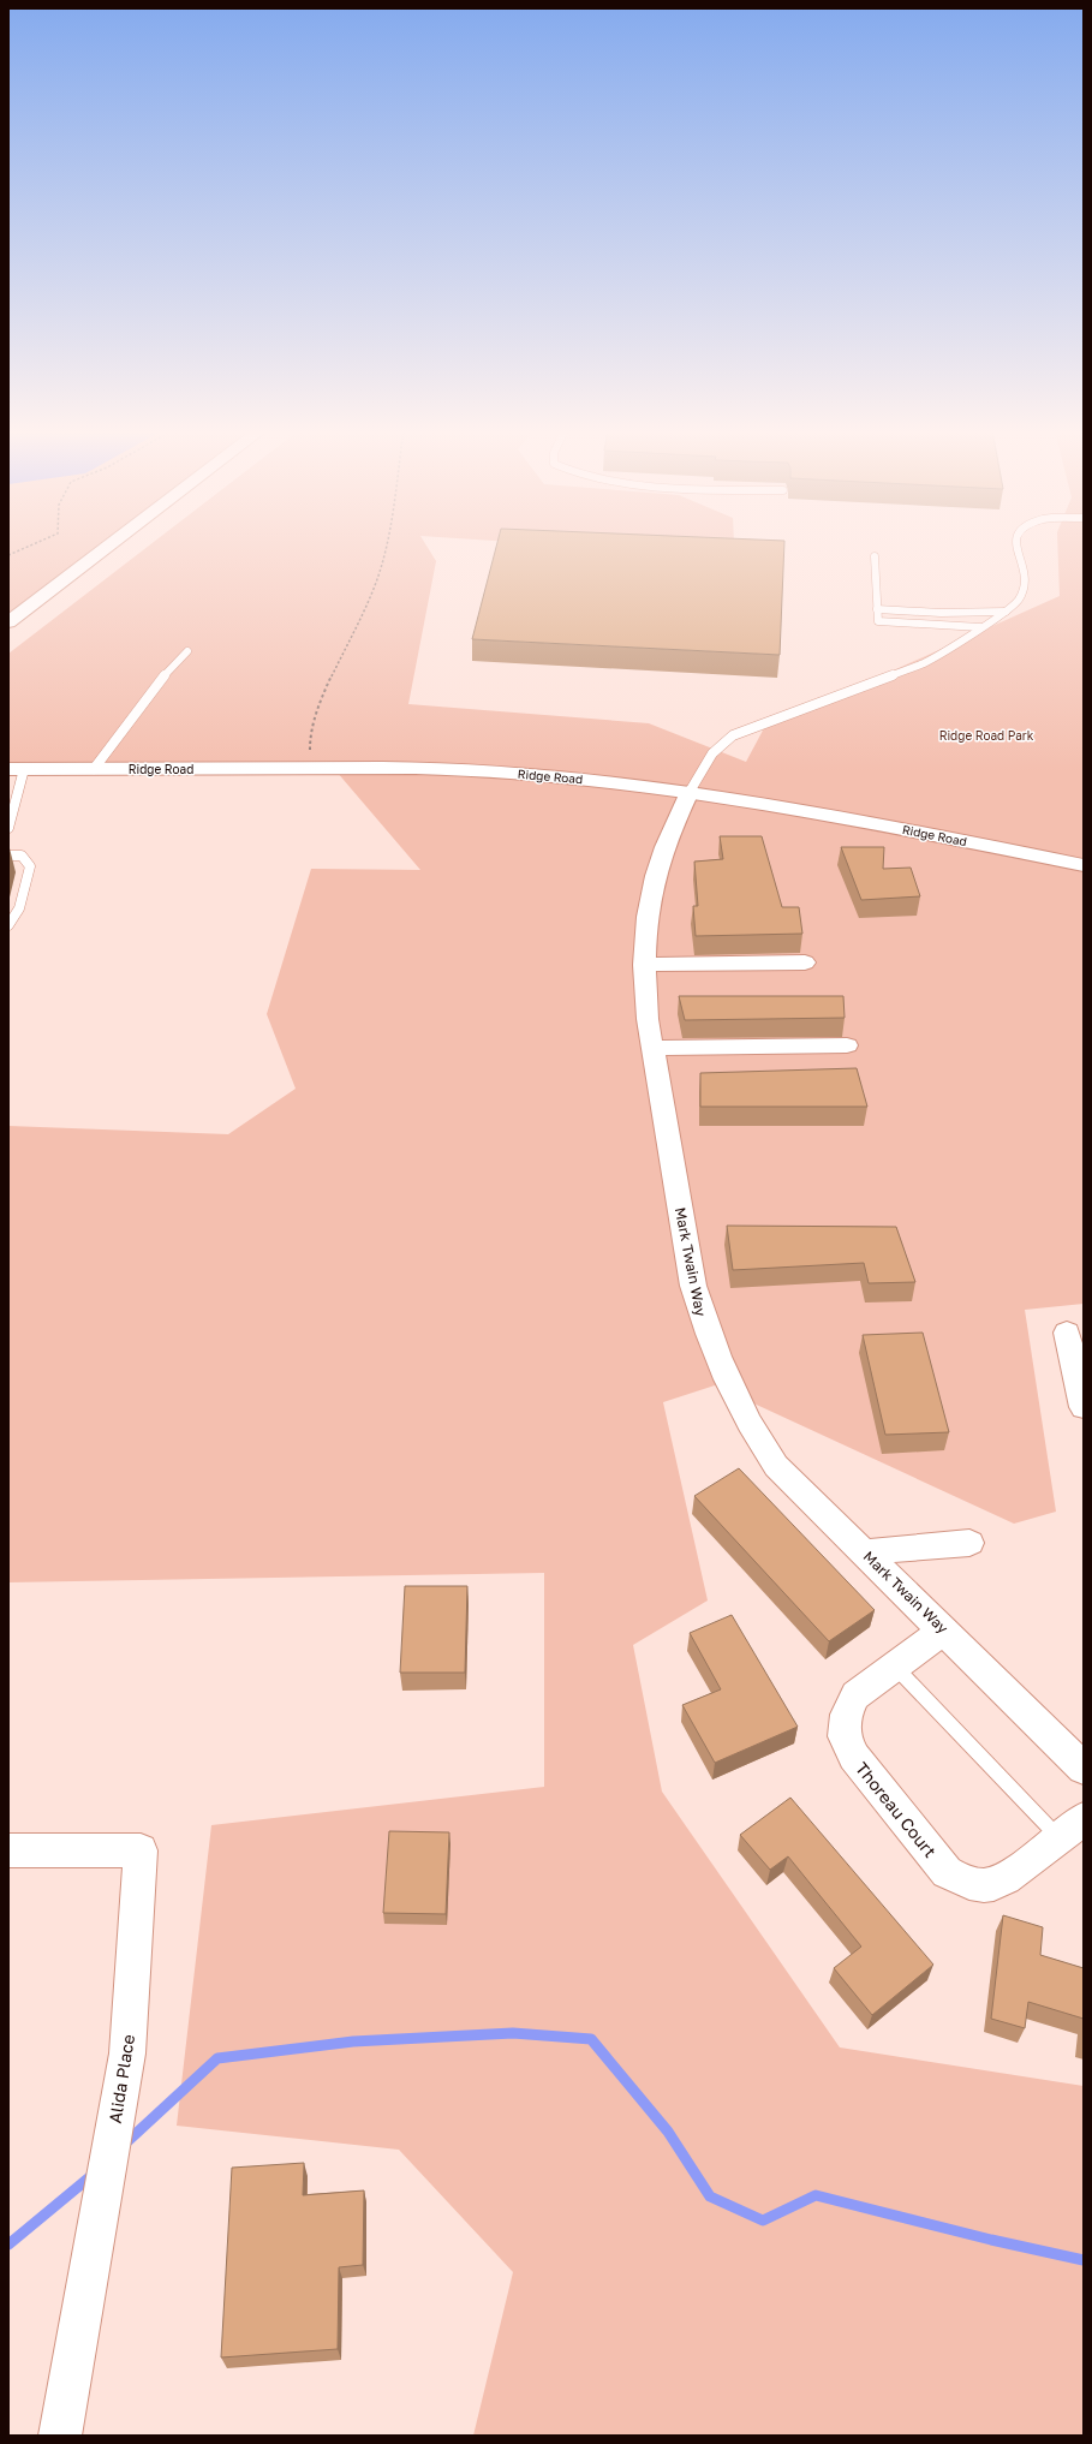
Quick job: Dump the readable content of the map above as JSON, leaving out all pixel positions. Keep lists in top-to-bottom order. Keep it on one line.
{"streets":{"street":["Ridge Road","Mark Twain Way","Thoreau Court","Alida Place"]},"crossings":[["Ridge Road","Mark Twain Way"],["Mark Twain Way","Thoreau Court"]],"parks":["Ridge Road Park"]}
